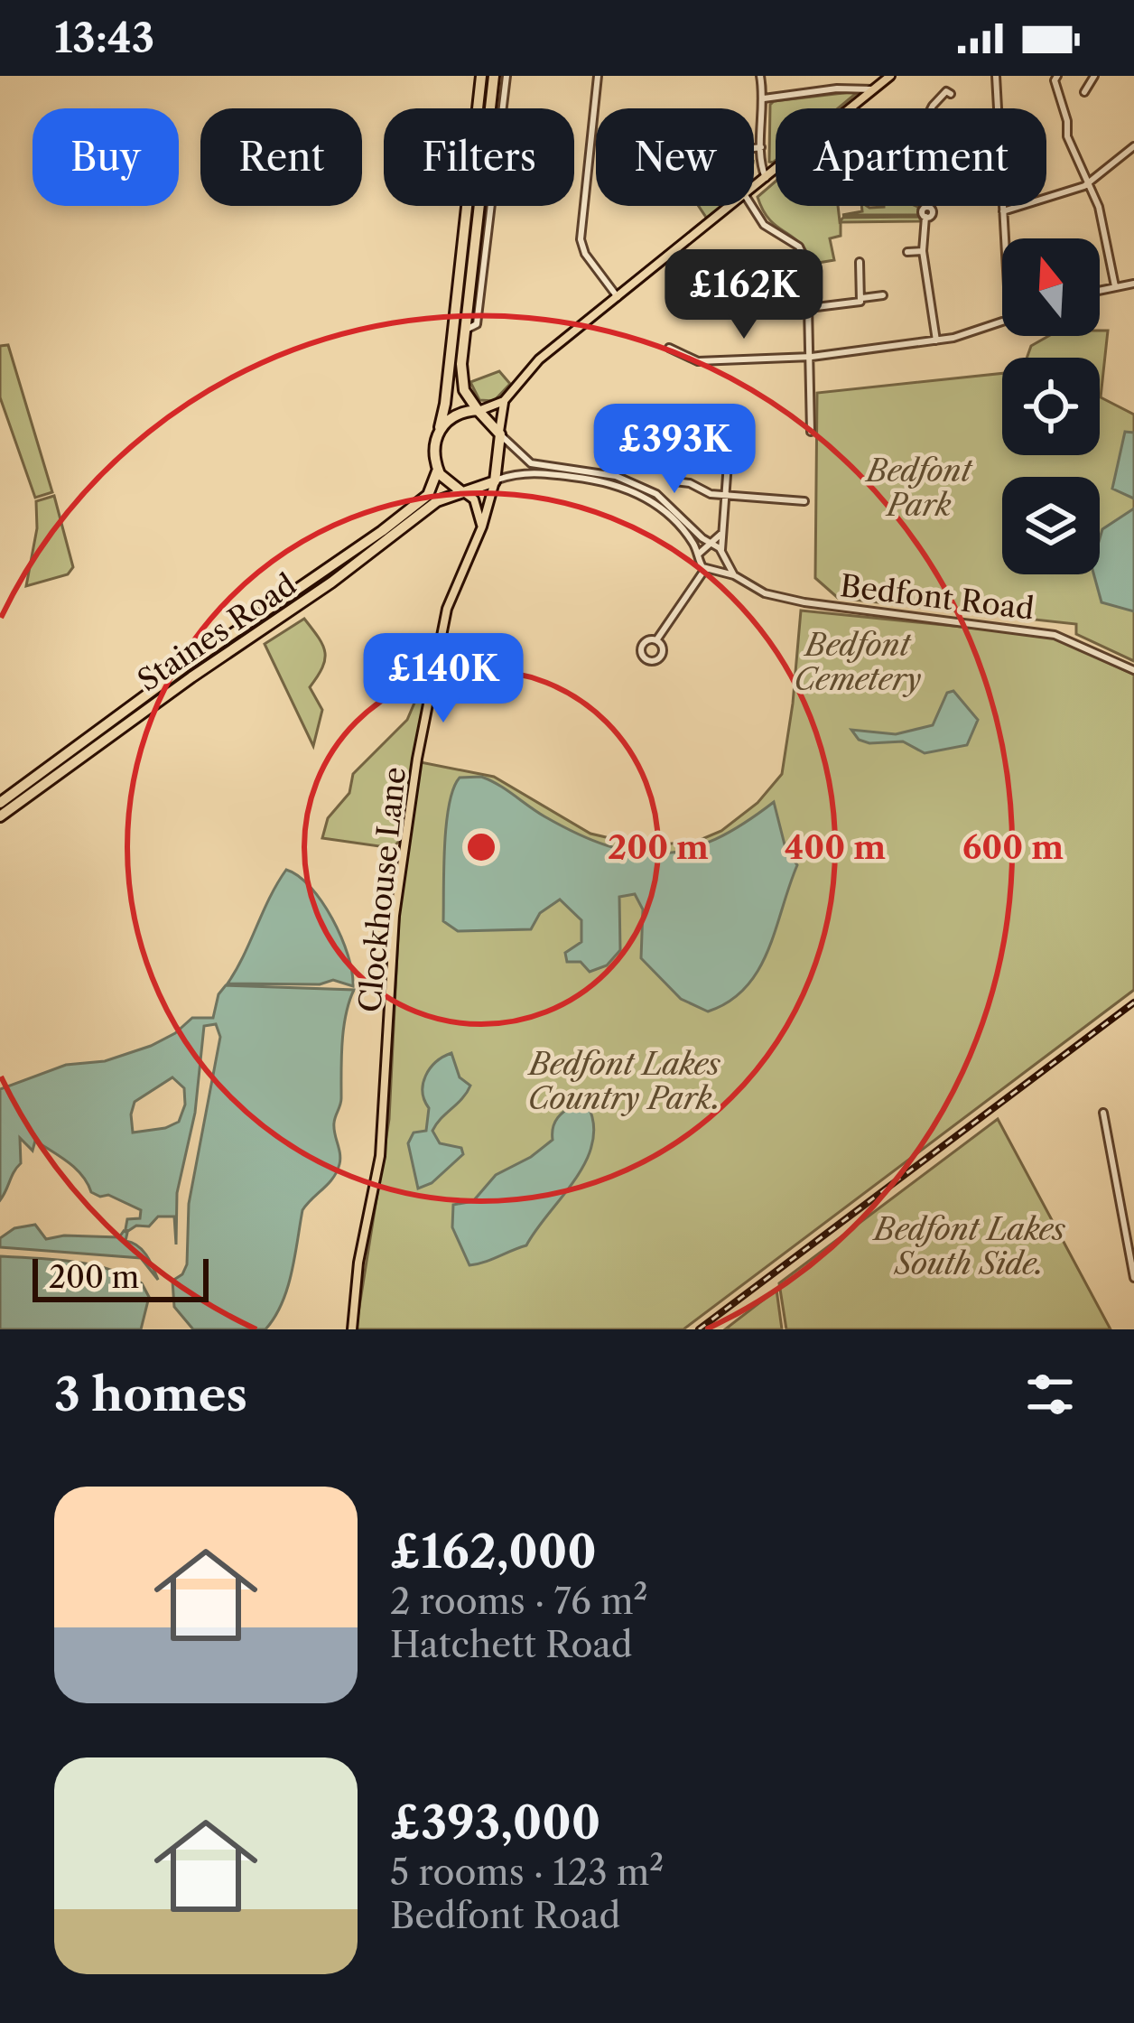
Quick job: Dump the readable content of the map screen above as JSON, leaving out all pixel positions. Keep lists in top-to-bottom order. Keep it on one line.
{"streets":{"highway":["Staines Road"],"main road":["Clockhouse Lane"],"street":["Bedfont Road"]},"crossings":[["Staines Road","Clockhouse Lane"]],"parks":["Bedfont Park","Bedfont Cemetery","Bedfont Lakes Country Park.","Bedfont Lakes South Side."],"scale_bar":"200 m","north":"top","page":{"status":"13:43","chip":["Buy","Rent","Filters","New","Apartment"],"price":["£162K","£393K","£140K"],"scale":"200 m","heading":"3 homes","list":[{"name":"£162,000","note":"2 rooms · 76 m² · Hatchett Road"},{"name":"£393,000","note":"5 rooms · 123 m² · Bedfont Road"}]},"rings":["200 m","400 m","600 m"]}
